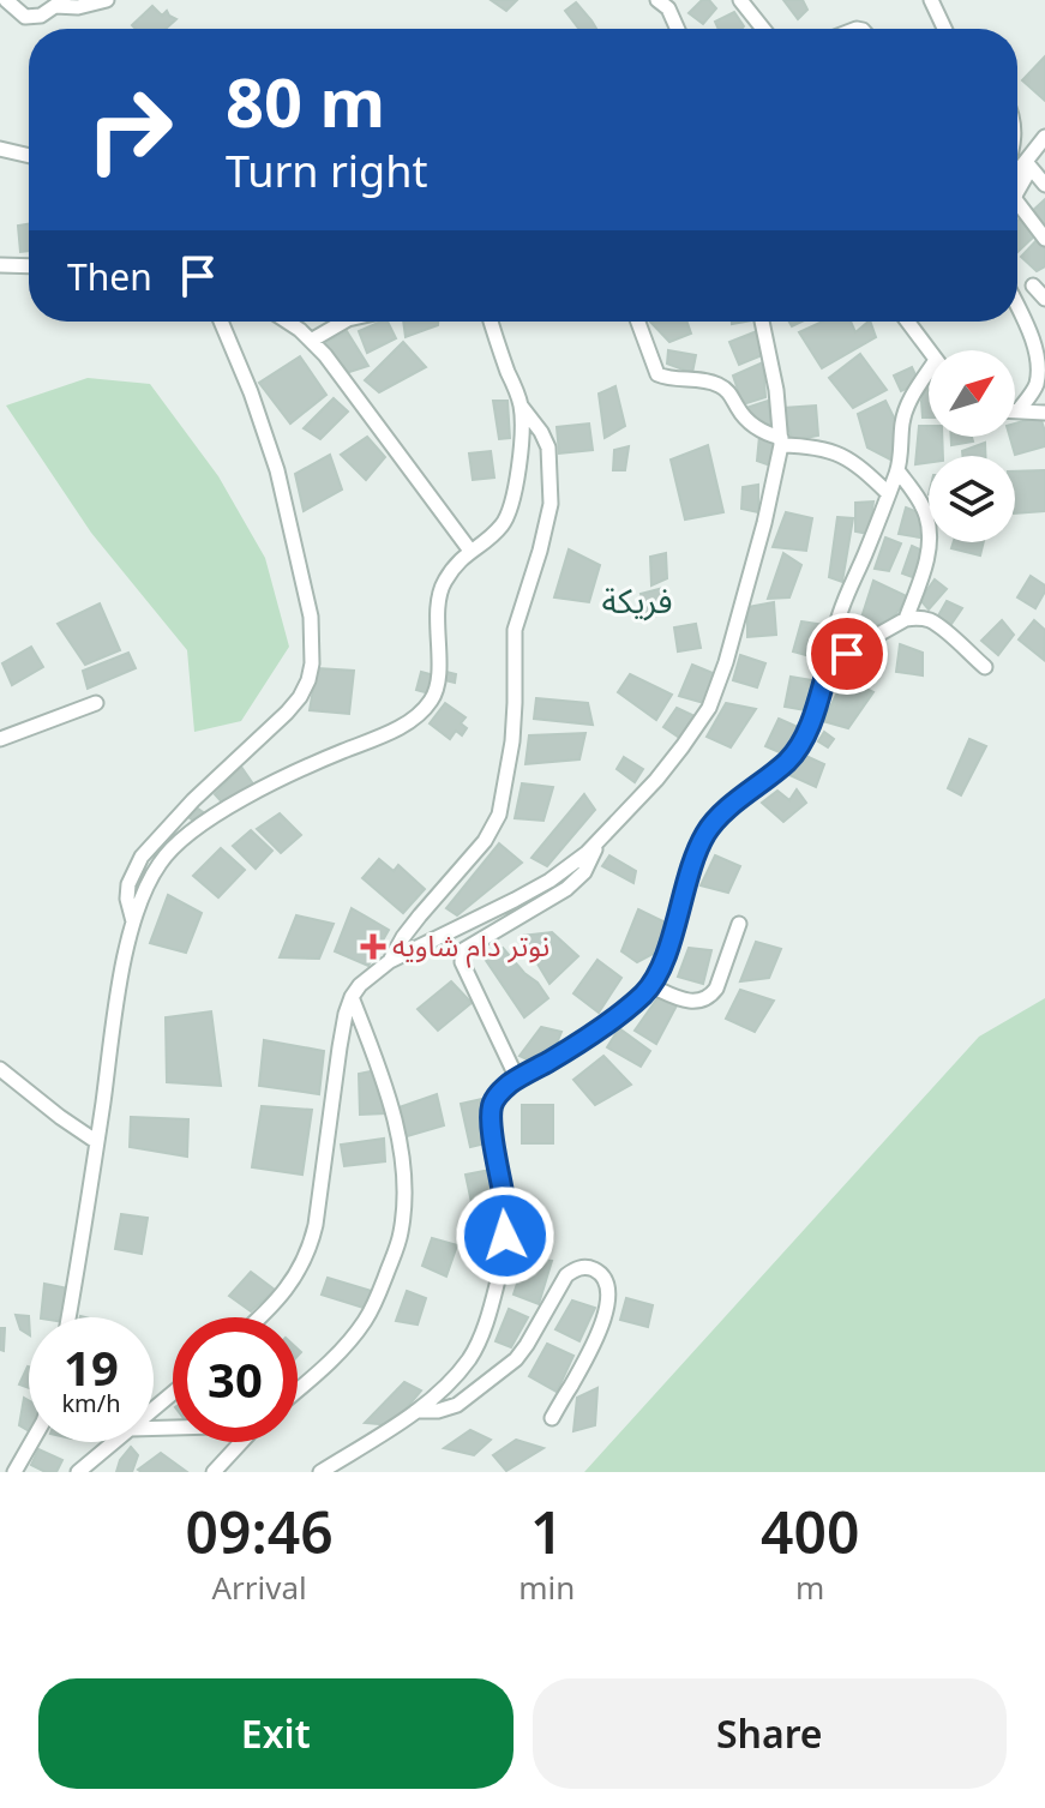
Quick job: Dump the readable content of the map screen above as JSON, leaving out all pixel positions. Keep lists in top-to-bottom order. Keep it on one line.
{"districts":["فريكة"],"places":{"health":["نوتر دام شاويه"]},"north":"top right","page":{"turn":["80 m","Turn right"],"then":"Then","speed":"19 km/h","limit":"30","eta":["09:46","Arrival","1","min","400","m"],"buttons":["Exit","Share"]}}
